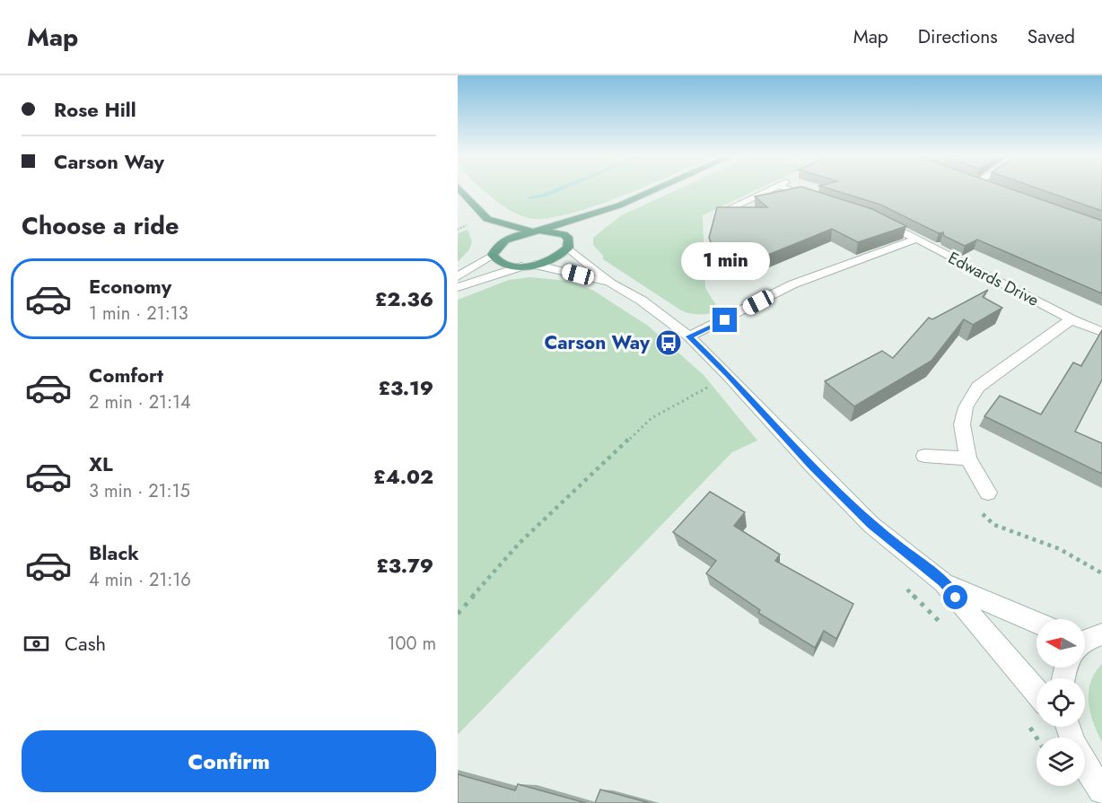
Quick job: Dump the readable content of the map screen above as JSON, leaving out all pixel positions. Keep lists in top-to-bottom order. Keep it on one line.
{"streets":{"street":["Edwards Drive"]},"places":{"bus stop":["Carson Way"]},"north":"left","page":{"header":"Map","nav":["Map","Directions","Saved"],"banner":["Rose Hill","Carson Way"],"heading":"Choose a ride","bubble":"1 min","list":[{"name":"Economy","note":"1 min · 21:13","value":"£2.36"},{"name":"Comfort","note":"2 min · 21:14","value":"£3.19"},{"name":"XL","note":"3 min · 21:15","value":"£4.02"},{"name":"Black","note":"4 min · 21:16","value":"£3.79"}],"pay":["Cash","100 m"],"buttons":"Confirm"}}
